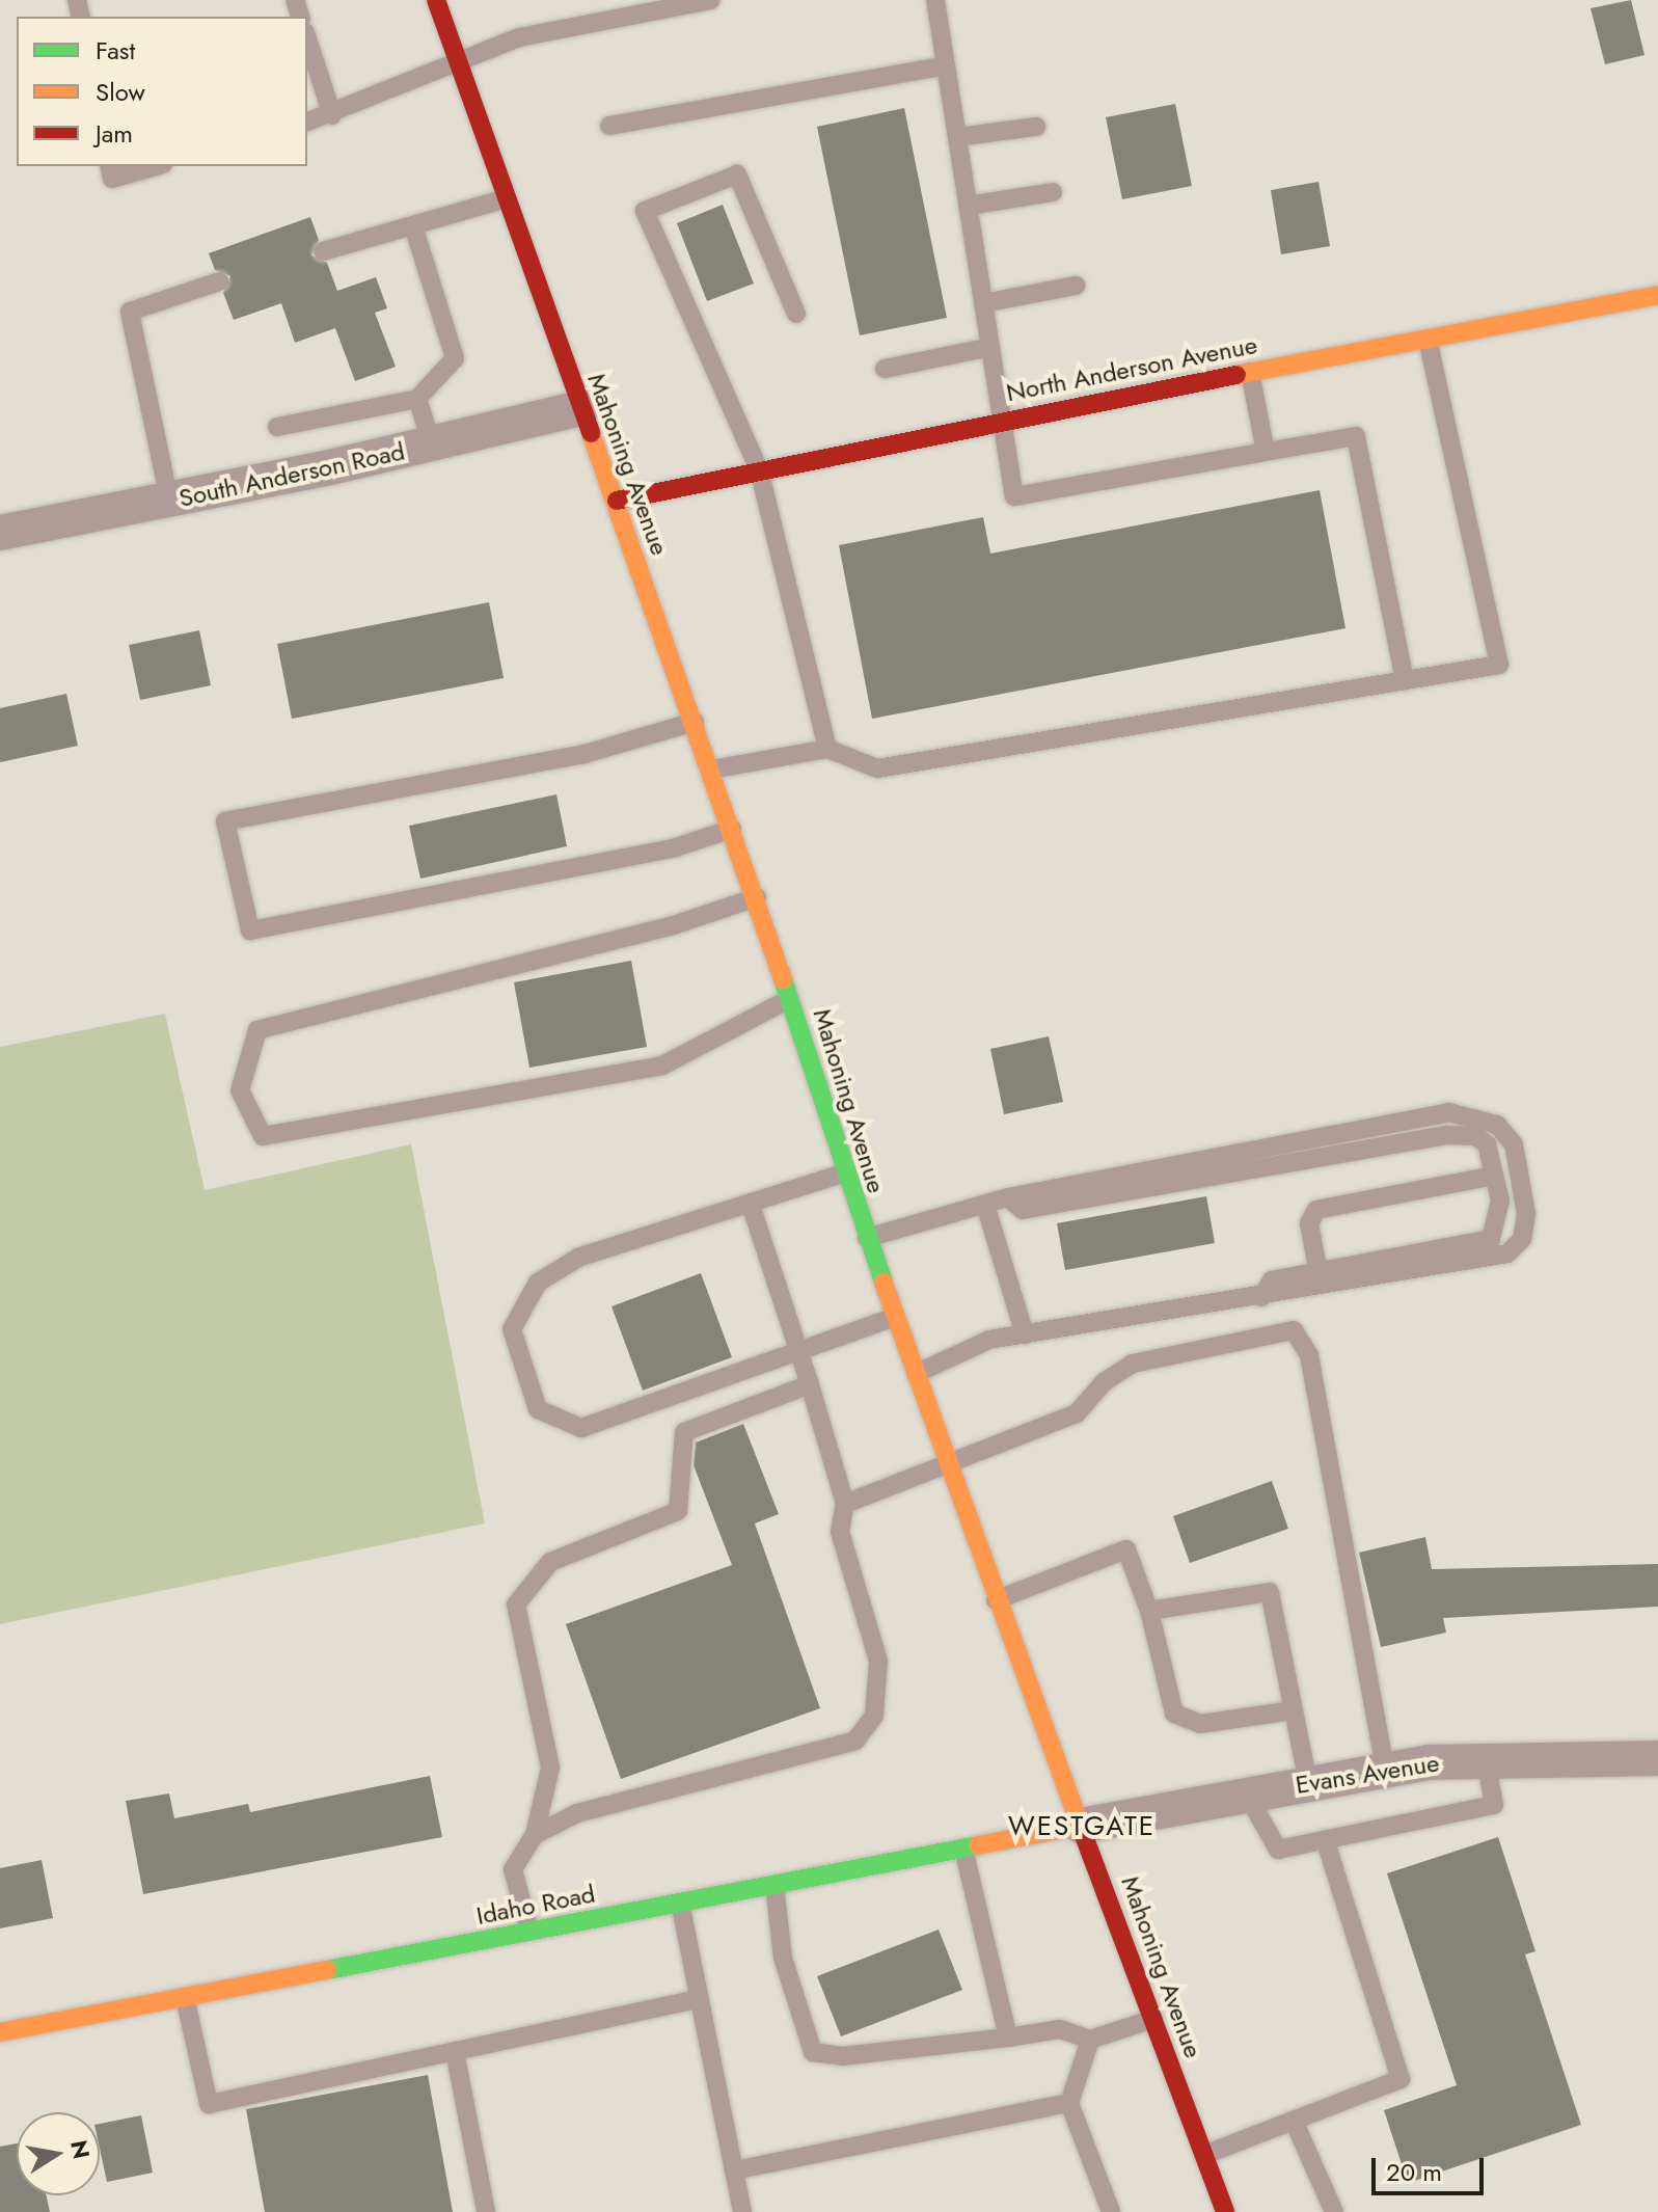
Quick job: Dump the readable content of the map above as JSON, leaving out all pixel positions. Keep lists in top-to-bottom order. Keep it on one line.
{"streets":{"main road":["North Anderson Avenue","Mahoning Avenue","Idaho Road"],"street":["South Anderson Road","Evans Avenue"]},"crossings":[["North Anderson Avenue","Mahoning Avenue"],["Mahoning Avenue","South Anderson Road"],["Mahoning Avenue","Evans Avenue"],["Mahoning Avenue","Idaho Road"],["Evans Avenue","Idaho Road"]],"districts":["WESTGATE"],"legend":["Fast","Slow","Jam"],"scale_bar":"20 m","north":"right"}
